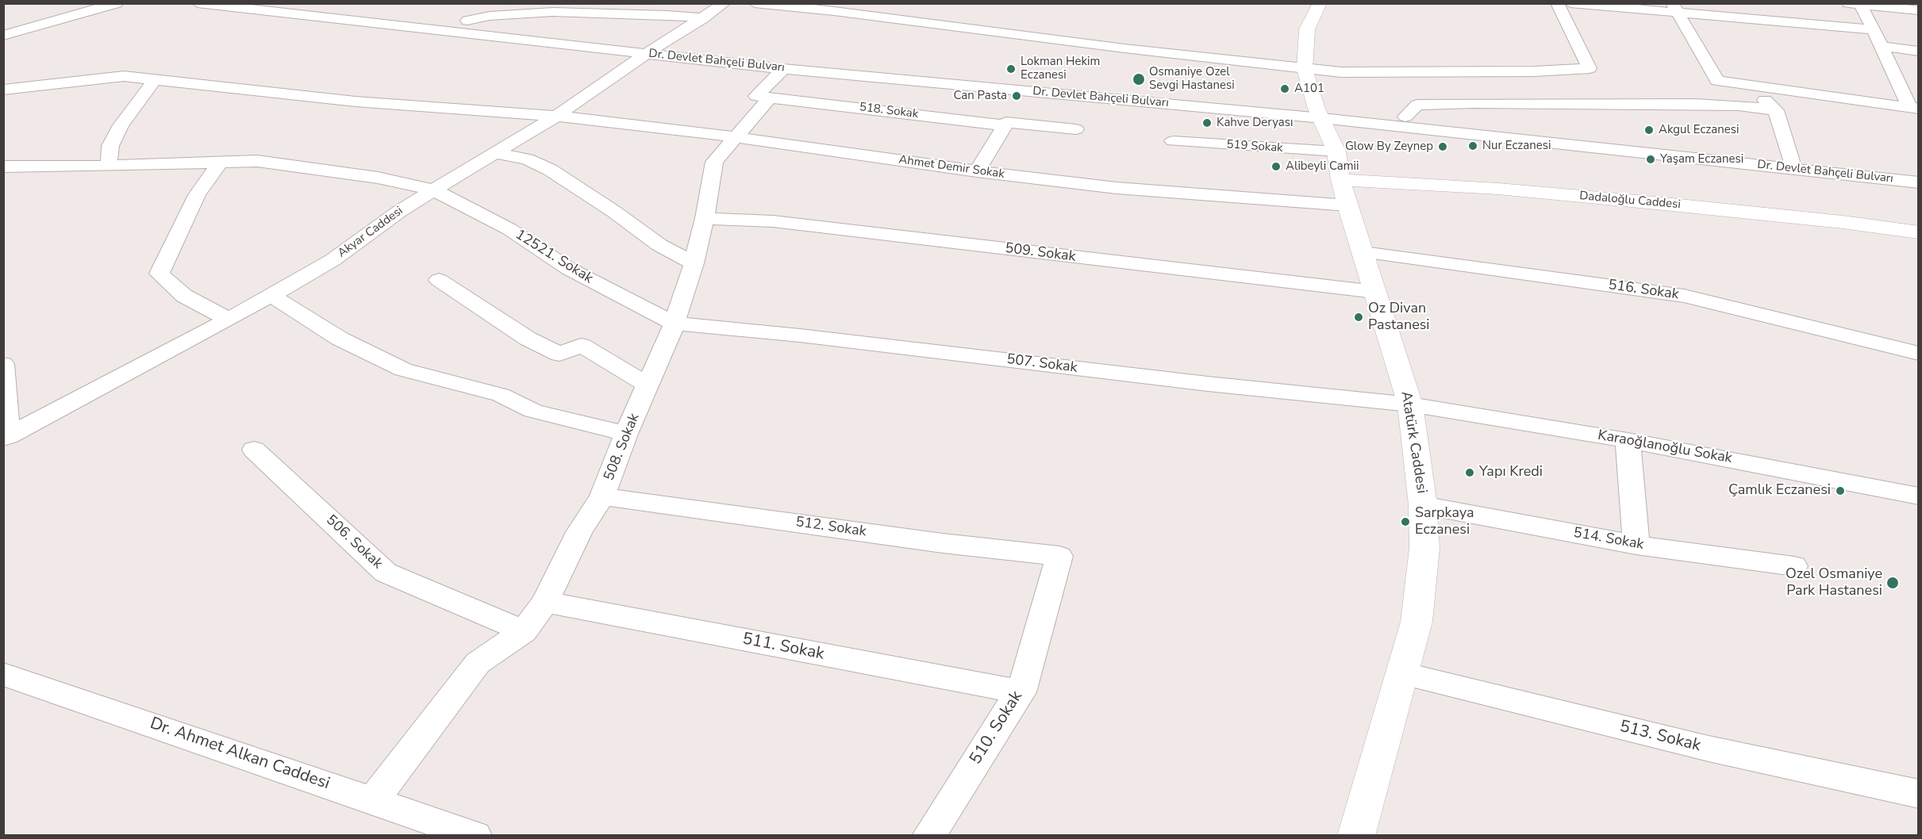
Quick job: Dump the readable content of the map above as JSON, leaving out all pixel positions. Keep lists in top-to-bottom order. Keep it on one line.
{"streets":{"street":["Dr. Devlet Bahçeli Bulvarı","518. Sokak","519 Sokak","Ahmet Demir Sokak","Dadaloğlu Caddesi","Akyar Caddesi","509. Sokak","12521. Sokak","516. Sokak","507. Sokak","Atatürk Caddesi","508. Sokak","Karaoğlanoğlu Sokak","512. Sokak","514. Sokak","506. Sokak","511. Sokak","510. Sokak","513. Sokak","Dr. Ahmet Alkan Caddesi"]},"crossings":[["Dr. Devlet Bahçeli Bulvarı","Akyar Caddesi"],["Dr. Devlet Bahçeli Bulvarı","Atatürk Caddesi"],["518. Sokak","508. Sokak"],["519 Sokak","Atatürk Caddesi"],["Ahmet Demir Sokak","Akyar Caddesi"],["Ahmet Demir Sokak","Atatürk Caddesi"],["Ahmet Demir Sokak","508. Sokak"],["Dadaloğlu Caddesi","Atatürk Caddesi"],["Akyar Caddesi","12521. Sokak"],["509. Sokak","Atatürk Caddesi"],["509. Sokak","508. Sokak"],["12521. Sokak","507. Sokak"],["12521. Sokak","508. Sokak"],["516. Sokak","Atatürk Caddesi"],["507. Sokak","Atatürk Caddesi"],["507. Sokak","508. Sokak"],["507. Sokak","Karaoğlanoğlu Sokak"],["Atatürk Caddesi","Karaoğlanoğlu Sokak"],["Atatürk Caddesi","514. Sokak"],["Atatürk Caddesi","513. Sokak"],["508. Sokak","512. Sokak"],["508. Sokak","506. Sokak"],["508. Sokak","511. Sokak"],["508. Sokak","Dr. Ahmet Alkan Caddesi"],["512. Sokak","510. Sokak"],["511. Sokak","510. Sokak"]],"places":["Lokman Hekim Eczanesi","Osmaniye Ozel Sevgi Hastanesi","A101","Can Pasta","Kahve Deryası","Akgul Eczanesi","Nur Eczanesi","Glow By Zeynep","Yaşam Eczanesi","Alibeyli Camii","Oz Divan Pastanesi","Yapı Kredi","Çamlık Eczanesi","Sarpkaya Eczanesi","Ozel Osmaniye Park Hastanesi"]}
